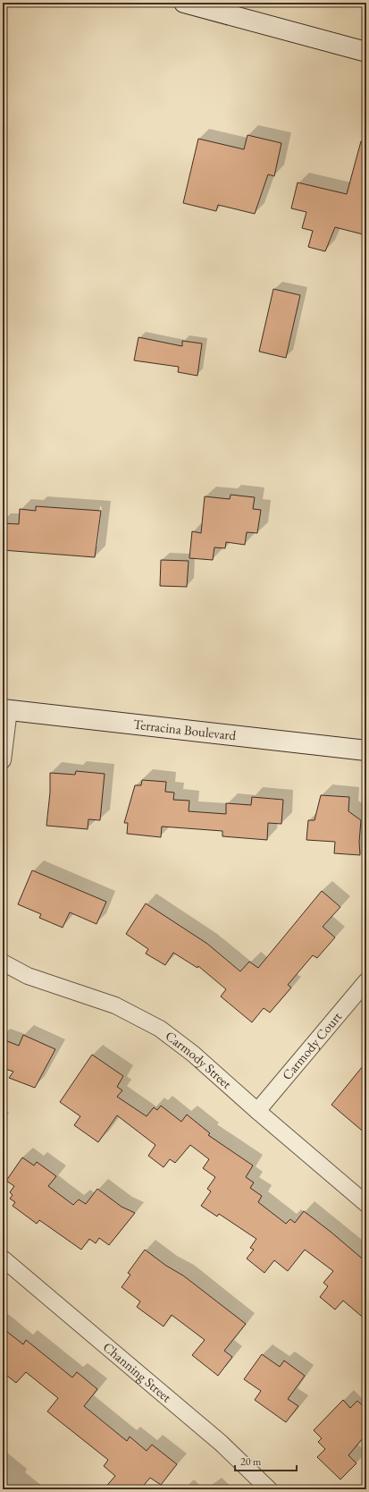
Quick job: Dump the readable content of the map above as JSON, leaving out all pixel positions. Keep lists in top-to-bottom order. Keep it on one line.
{"streets":{"main road":["Terracina Boulevard"],"street":["Carmody Court","Carmody Street","Channing Street"]},"crossings":[["Carmody Court","Carmody Street"]],"scale_bar":"20 m"}
